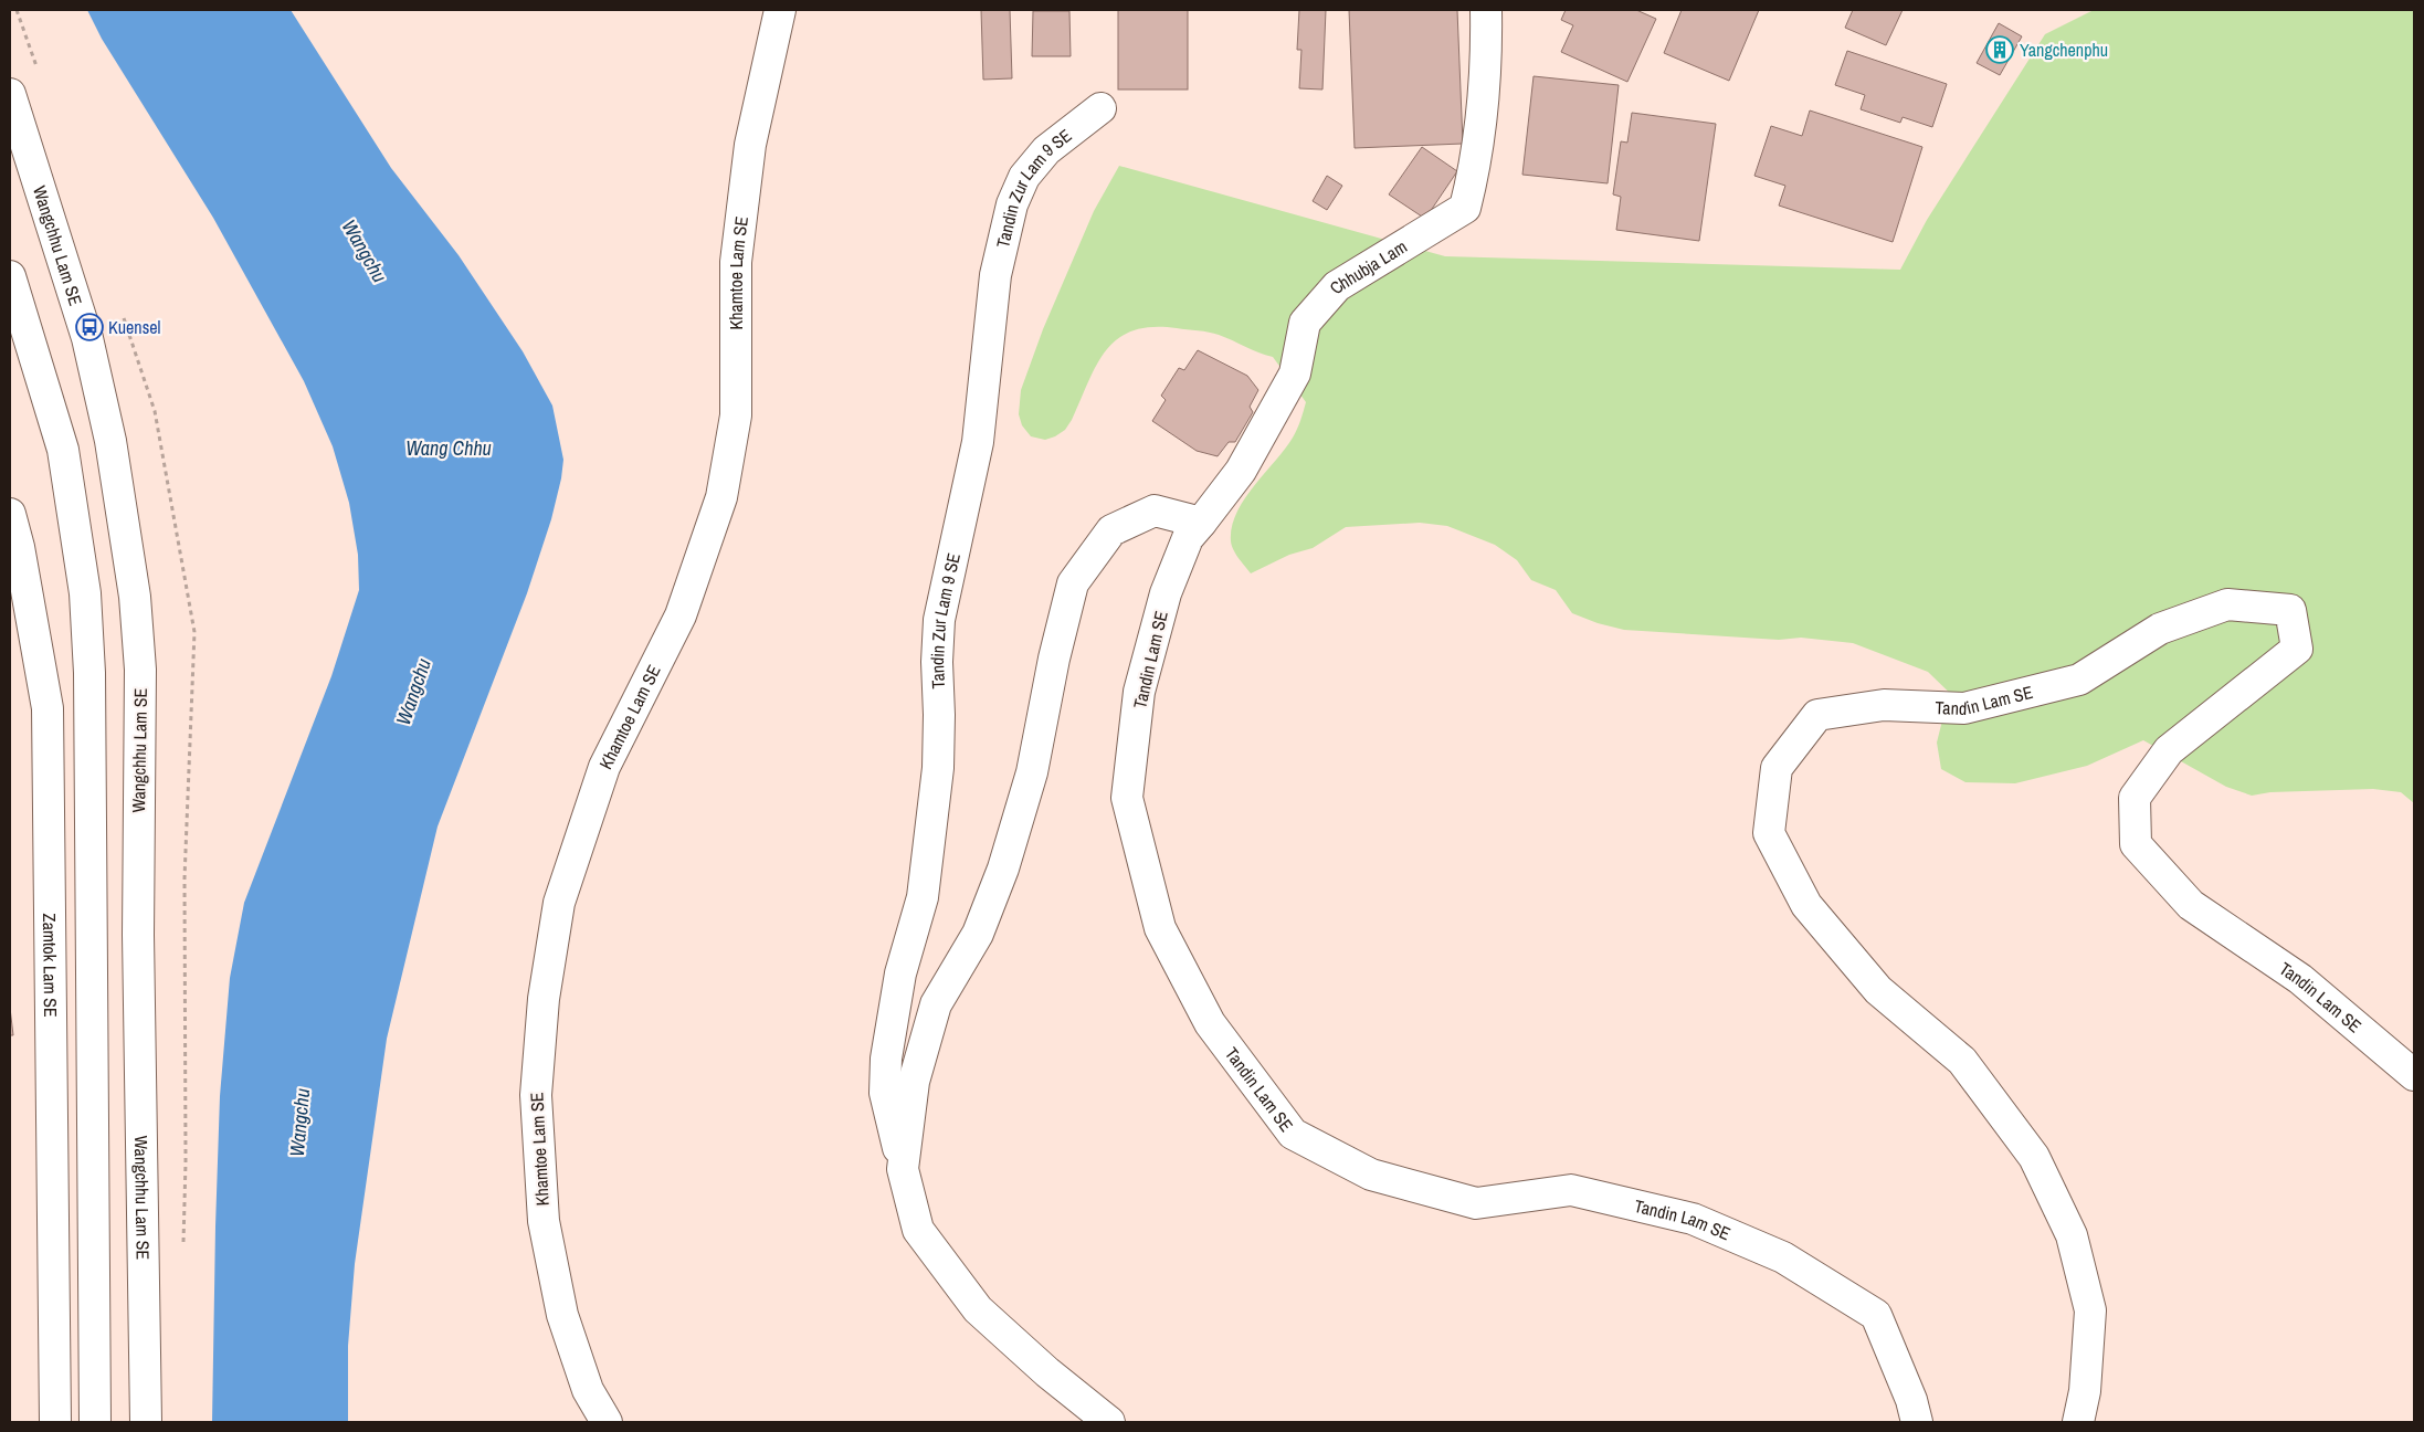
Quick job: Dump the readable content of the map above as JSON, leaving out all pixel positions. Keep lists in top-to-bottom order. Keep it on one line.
{"streets":{"main road":["Tandin Zur Lam 9 SE","Wangchhu Lam SE","Chhubja Lam","Khamtoe Lam SE","Tandin Lam SE","Zamtok Lam SE"]},"crossings":[["Chhubja Lam","Tandin Lam SE"]],"water":["Wangchu","Wang Chhu"],"places":{"building":["Yangchenphu"],"bus stop":["Kuensel"]}}
